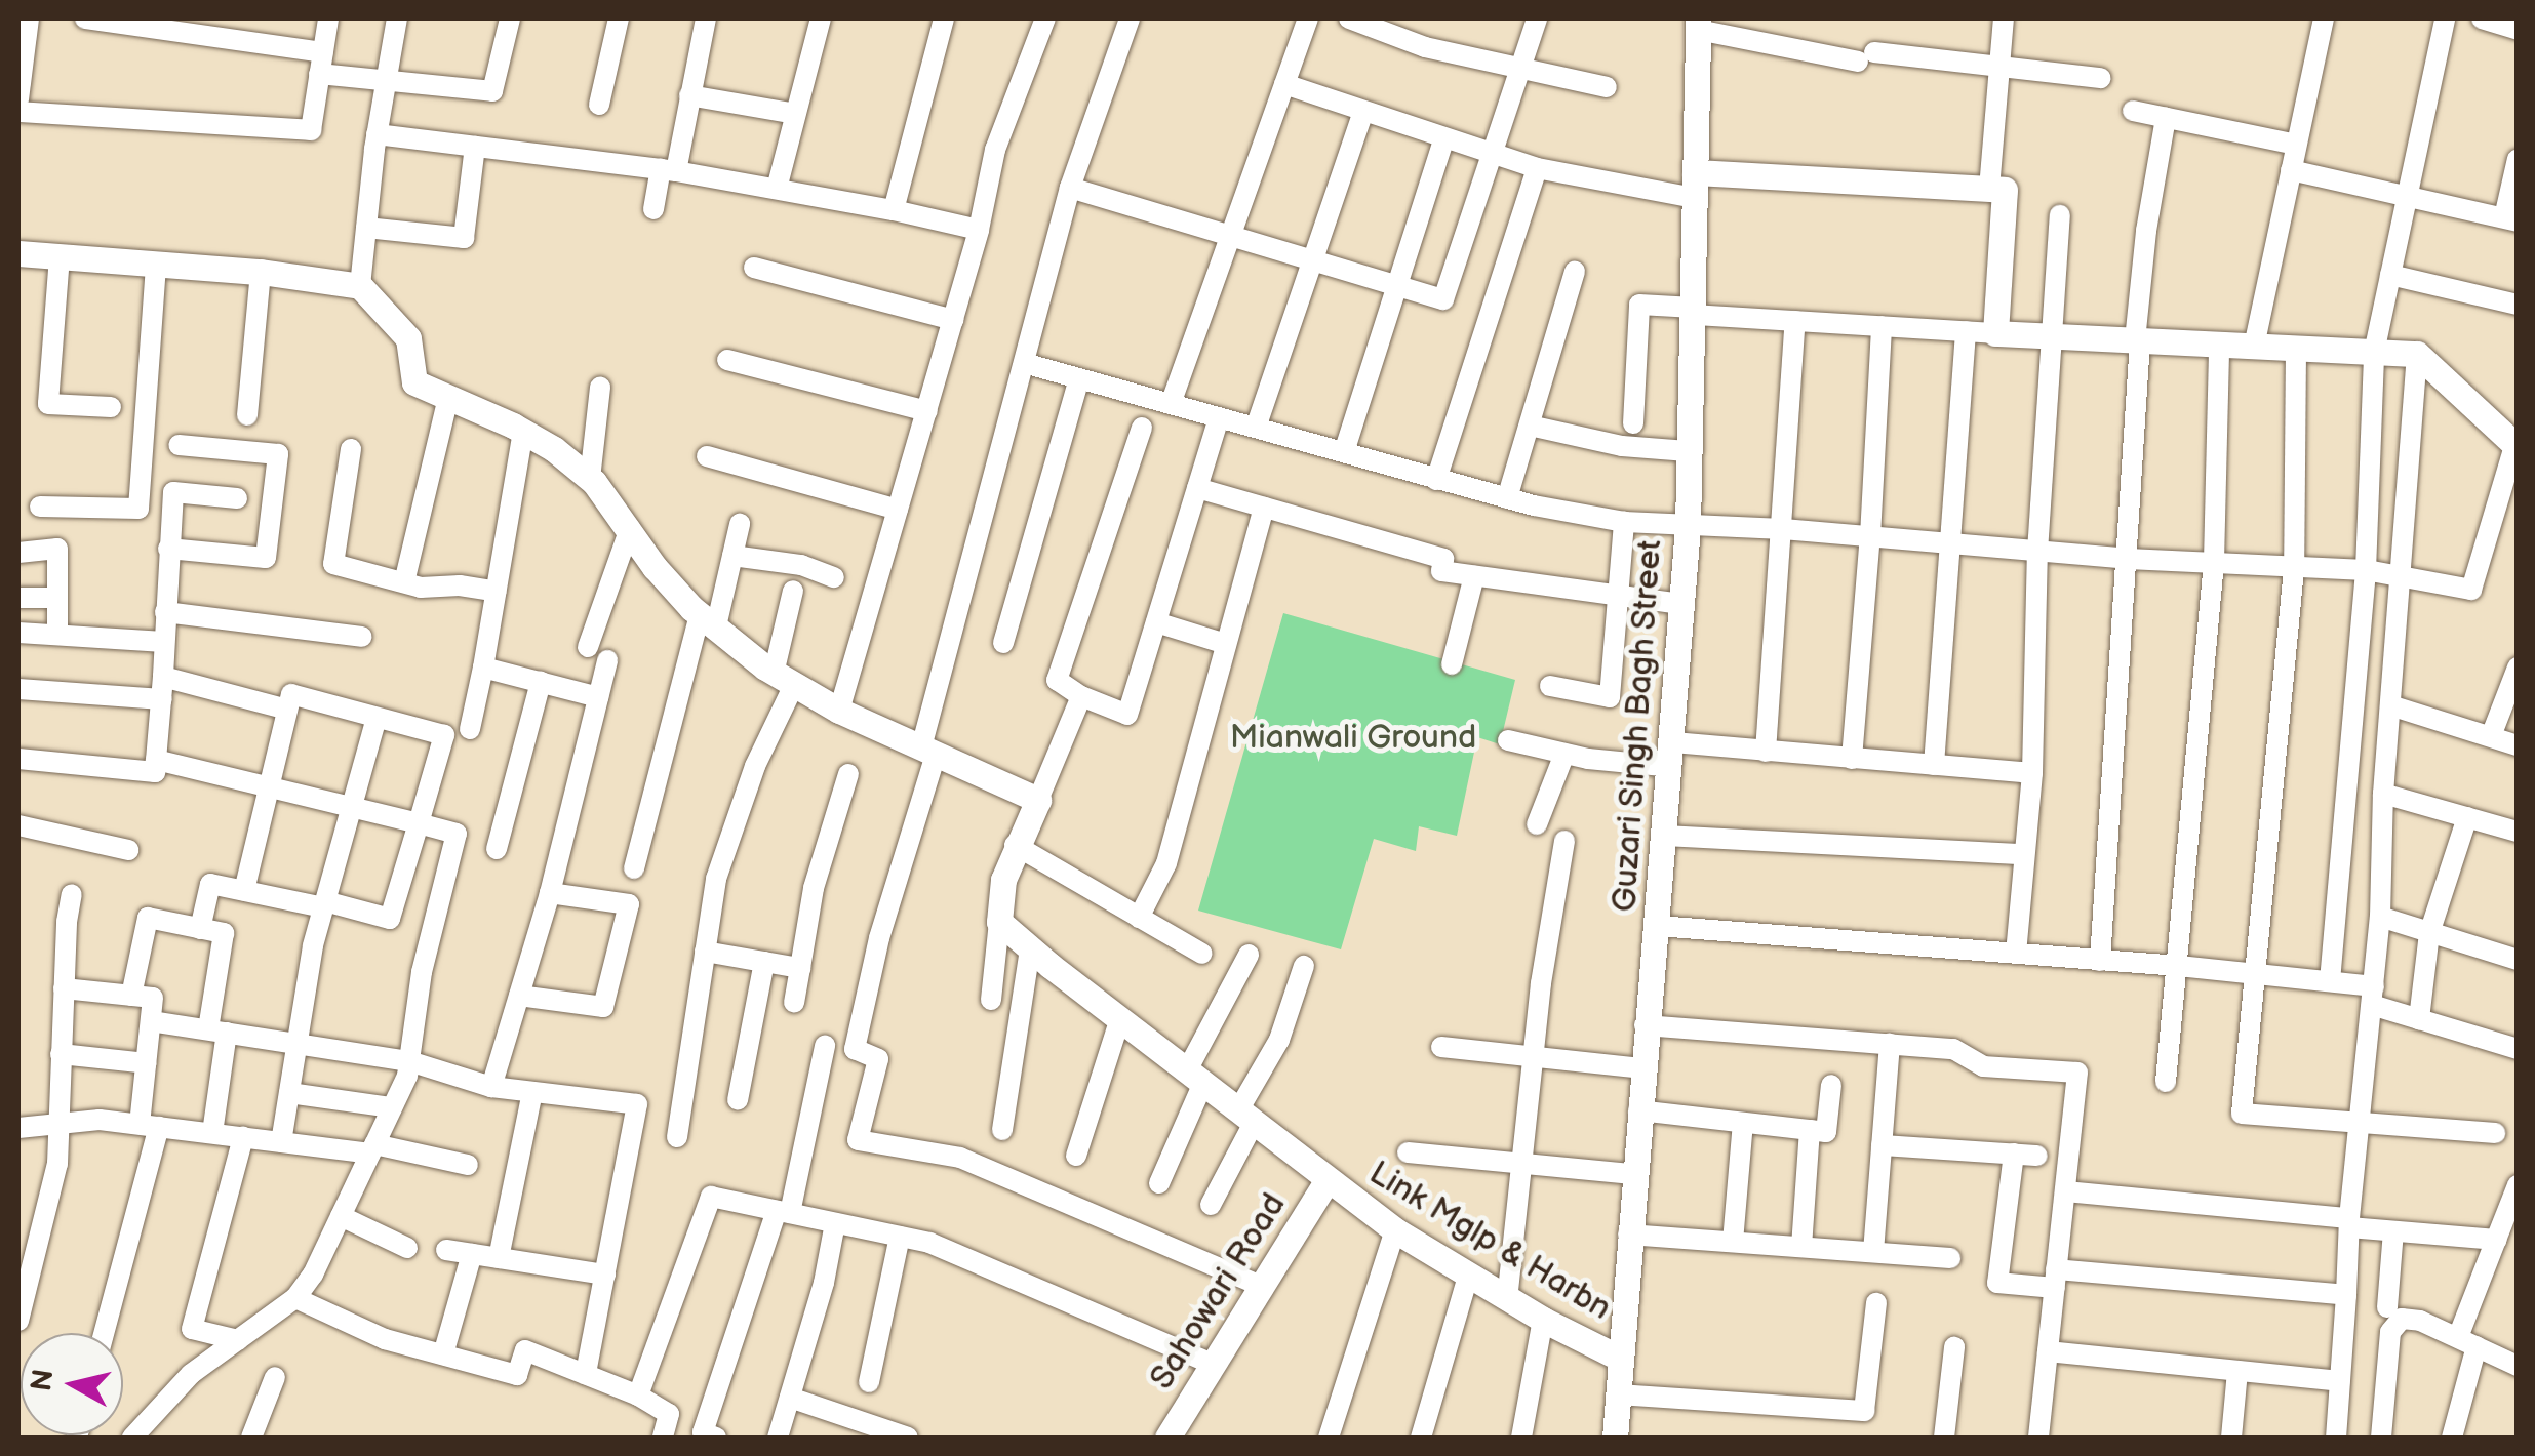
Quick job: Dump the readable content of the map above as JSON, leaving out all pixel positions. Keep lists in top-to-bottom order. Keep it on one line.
{"streets":{"street":["Guzari Singh Bagh Street","Link Mglp & Harbn","Sahowari Road"]},"crossings":[["Guzari Singh Bagh Street","Link Mglp & Harbn"],["Link Mglp & Harbn","Sahowari Road"]],"parks":["Mianwali Ground"],"north":"left"}
